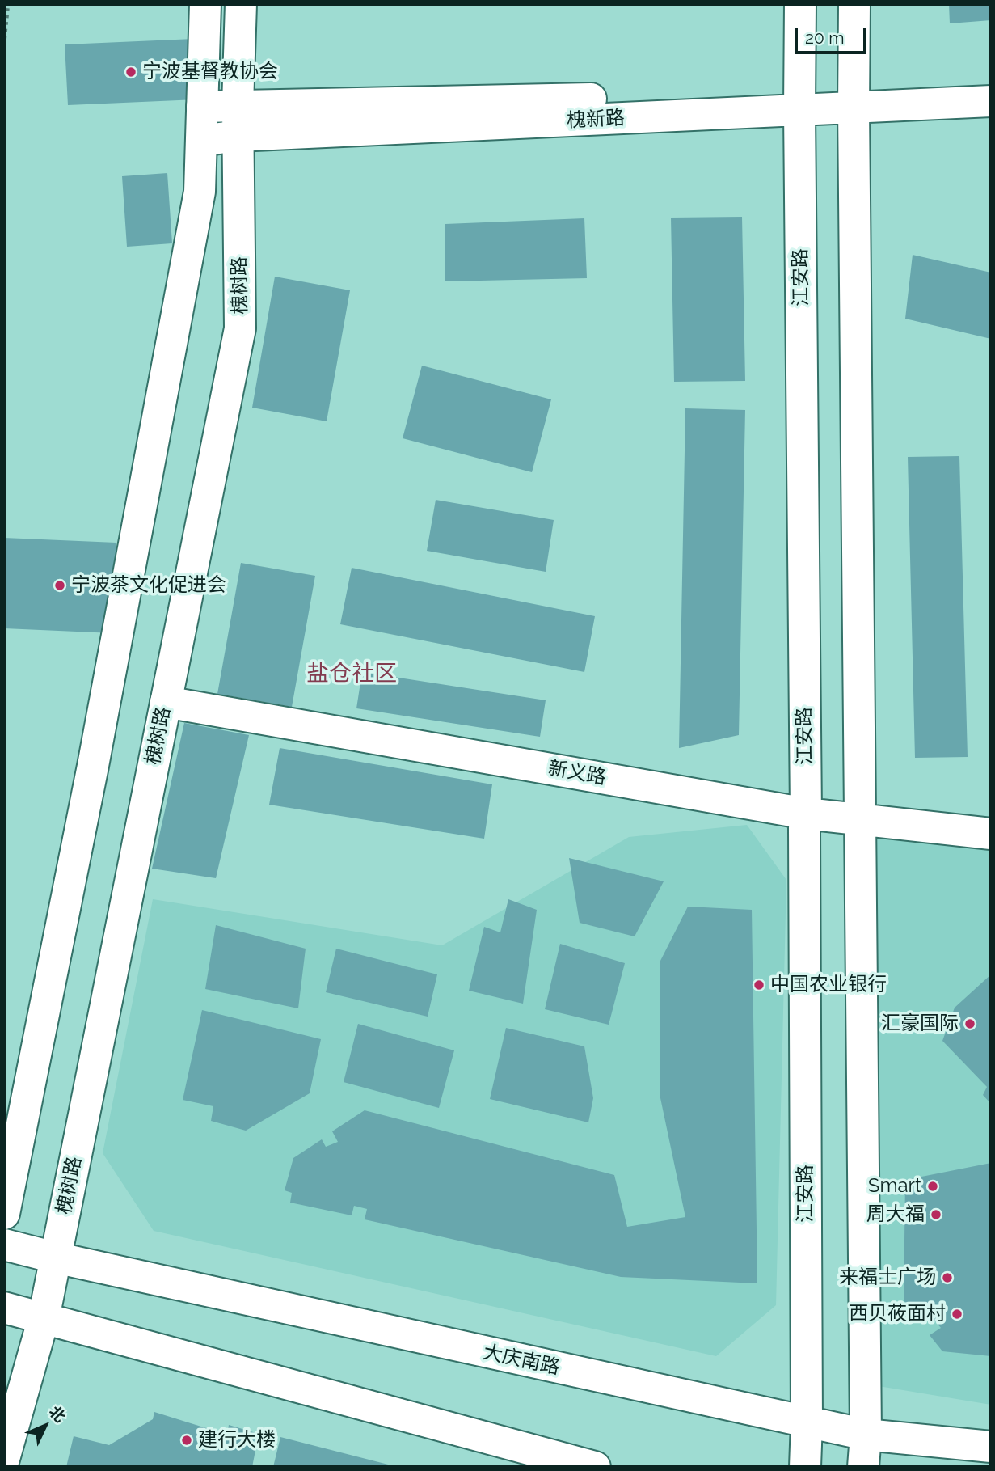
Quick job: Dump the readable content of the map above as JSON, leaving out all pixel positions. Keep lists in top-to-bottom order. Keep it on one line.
{"streets":{"street":["槐新路","江安路","槐树路","新义路","大庆南路"]},"crossings":[["槐新路","江安路"],["槐新路","槐树路"],["江安路","新义路"],["江安路","大庆南路"],["槐树路","新义路"],["槐树路","大庆南路"]],"districts":["盐仓社区"],"places":["宁波基督教协会","宁波茶文化促进会","中国农业银行","汇豪国际","Smart","周大福","来福士广场","西贝莜面村","建行大楼"],"scale_bar":"20 m","north":"top right"}
